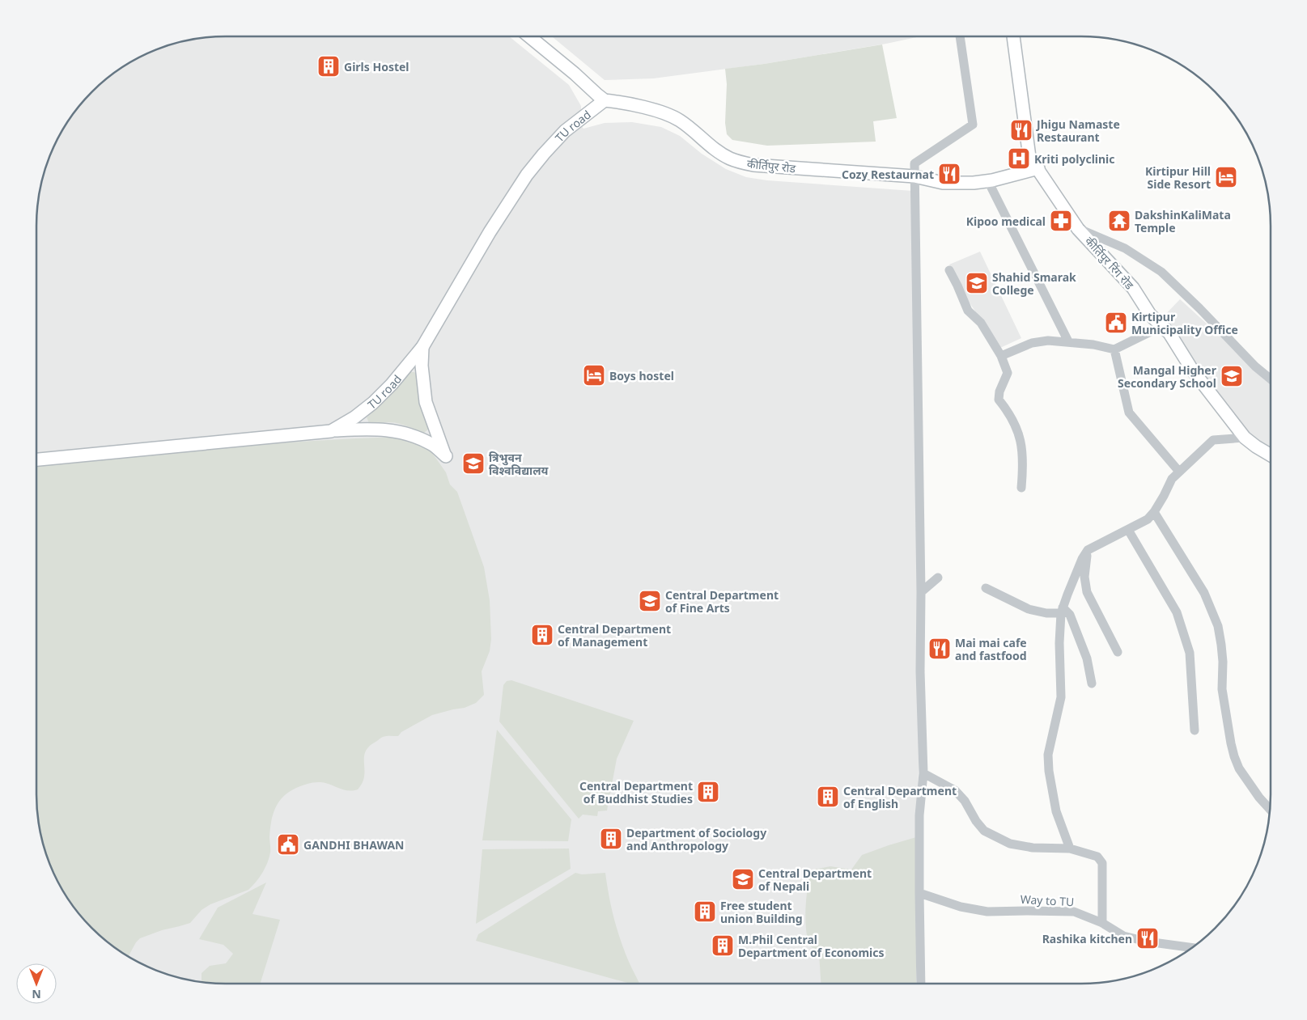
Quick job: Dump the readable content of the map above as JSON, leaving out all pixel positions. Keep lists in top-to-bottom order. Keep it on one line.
{"streets":{"street":["TU road","कीर्तिपुर रोड","कीर्तिपुर रिंग रोड","Way to TU"]},"crossings":[["TU road","कीर्तिपुर रोड"],["कीर्तिपुर रोड","कीर्तिपुर रिंग रोड"]],"places":{"building":["Girls Hostel","Central Department of Management","Central Department of Buddhist Studies","Central Department of English","Department of Sociology and Anthropology","Free student union Building","M.Phil Central Department of Economics"],"restaurant":["Jhigu Namaste Restaurant","Cozy Restaurnat","Mai mai cafe and fastfood","Rashika kitchen"],"hospital":["Kriti polyclinic"],"hotel":["Kirtipur Hill Side Resort","Boys hostel"],"pharmacy":["Kipoo medical"],"temple":["DakshinKaliMata Temple"],"school or university":["Shahid Smarak College","Mangal Higher Secondary School","त्रिभुवन विश्वविद्यालय","Central Department of Fine Arts","Central Department of Nepali"],"public building":["Kirtipur Municipality Office","GANDHI BHAWAN"]},"north":"bottom"}
